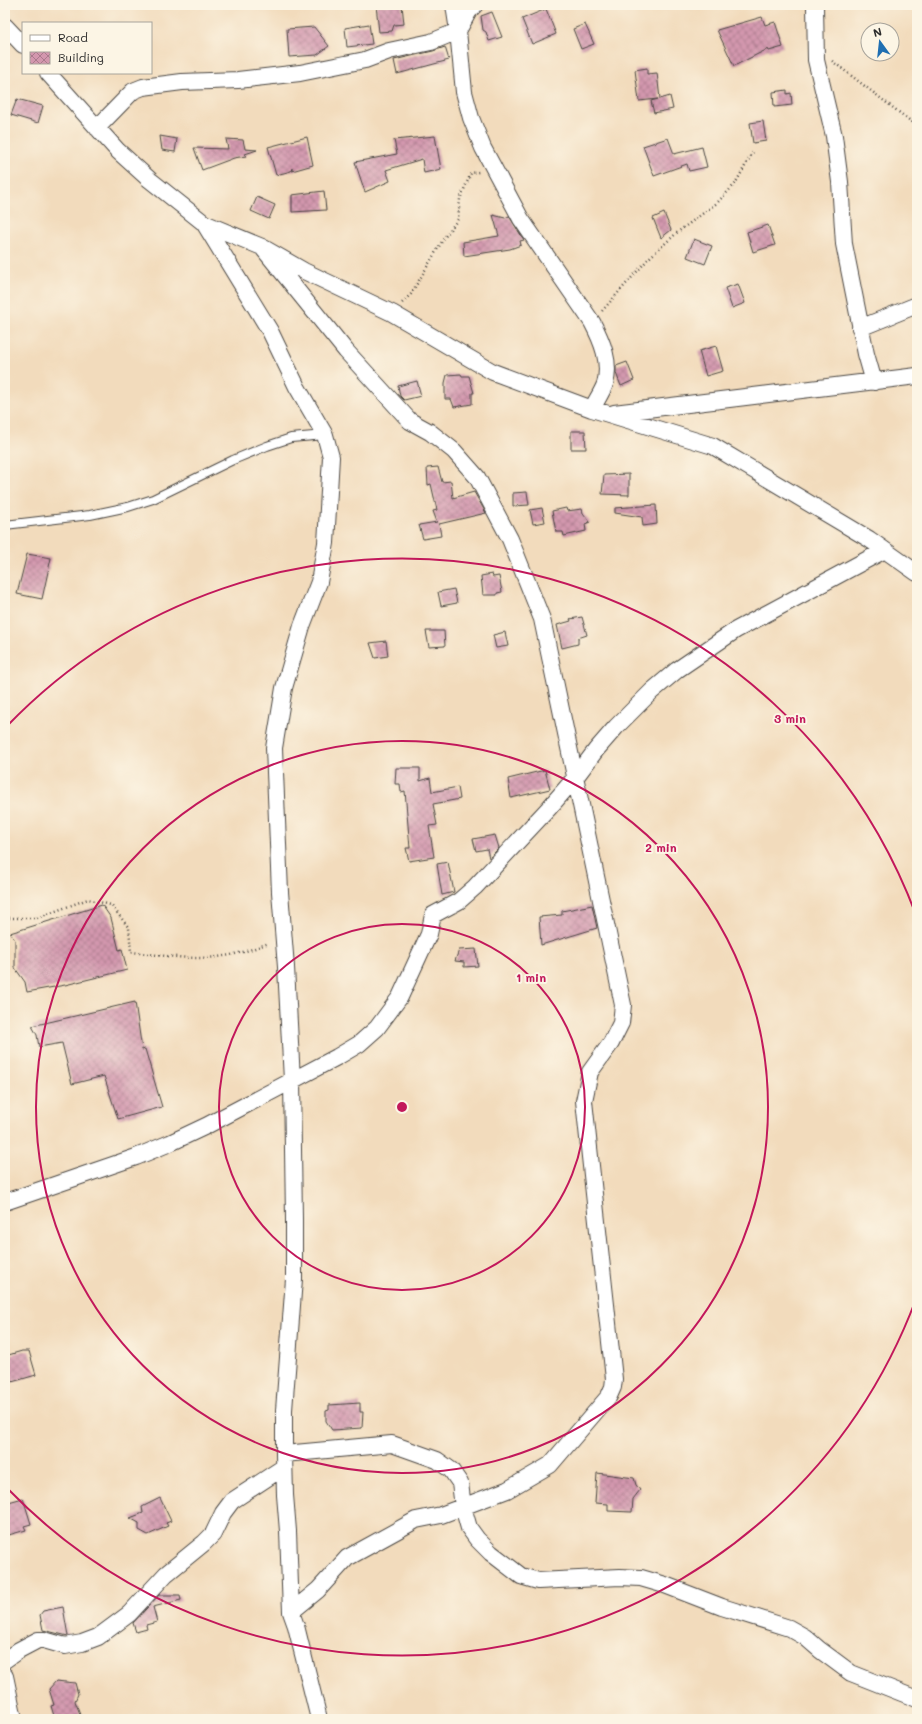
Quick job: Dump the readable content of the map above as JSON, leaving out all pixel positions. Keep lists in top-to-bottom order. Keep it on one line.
{"legend":["Road","Building"],"north":"top","rings":["3 min","2 min","1 min"]}
